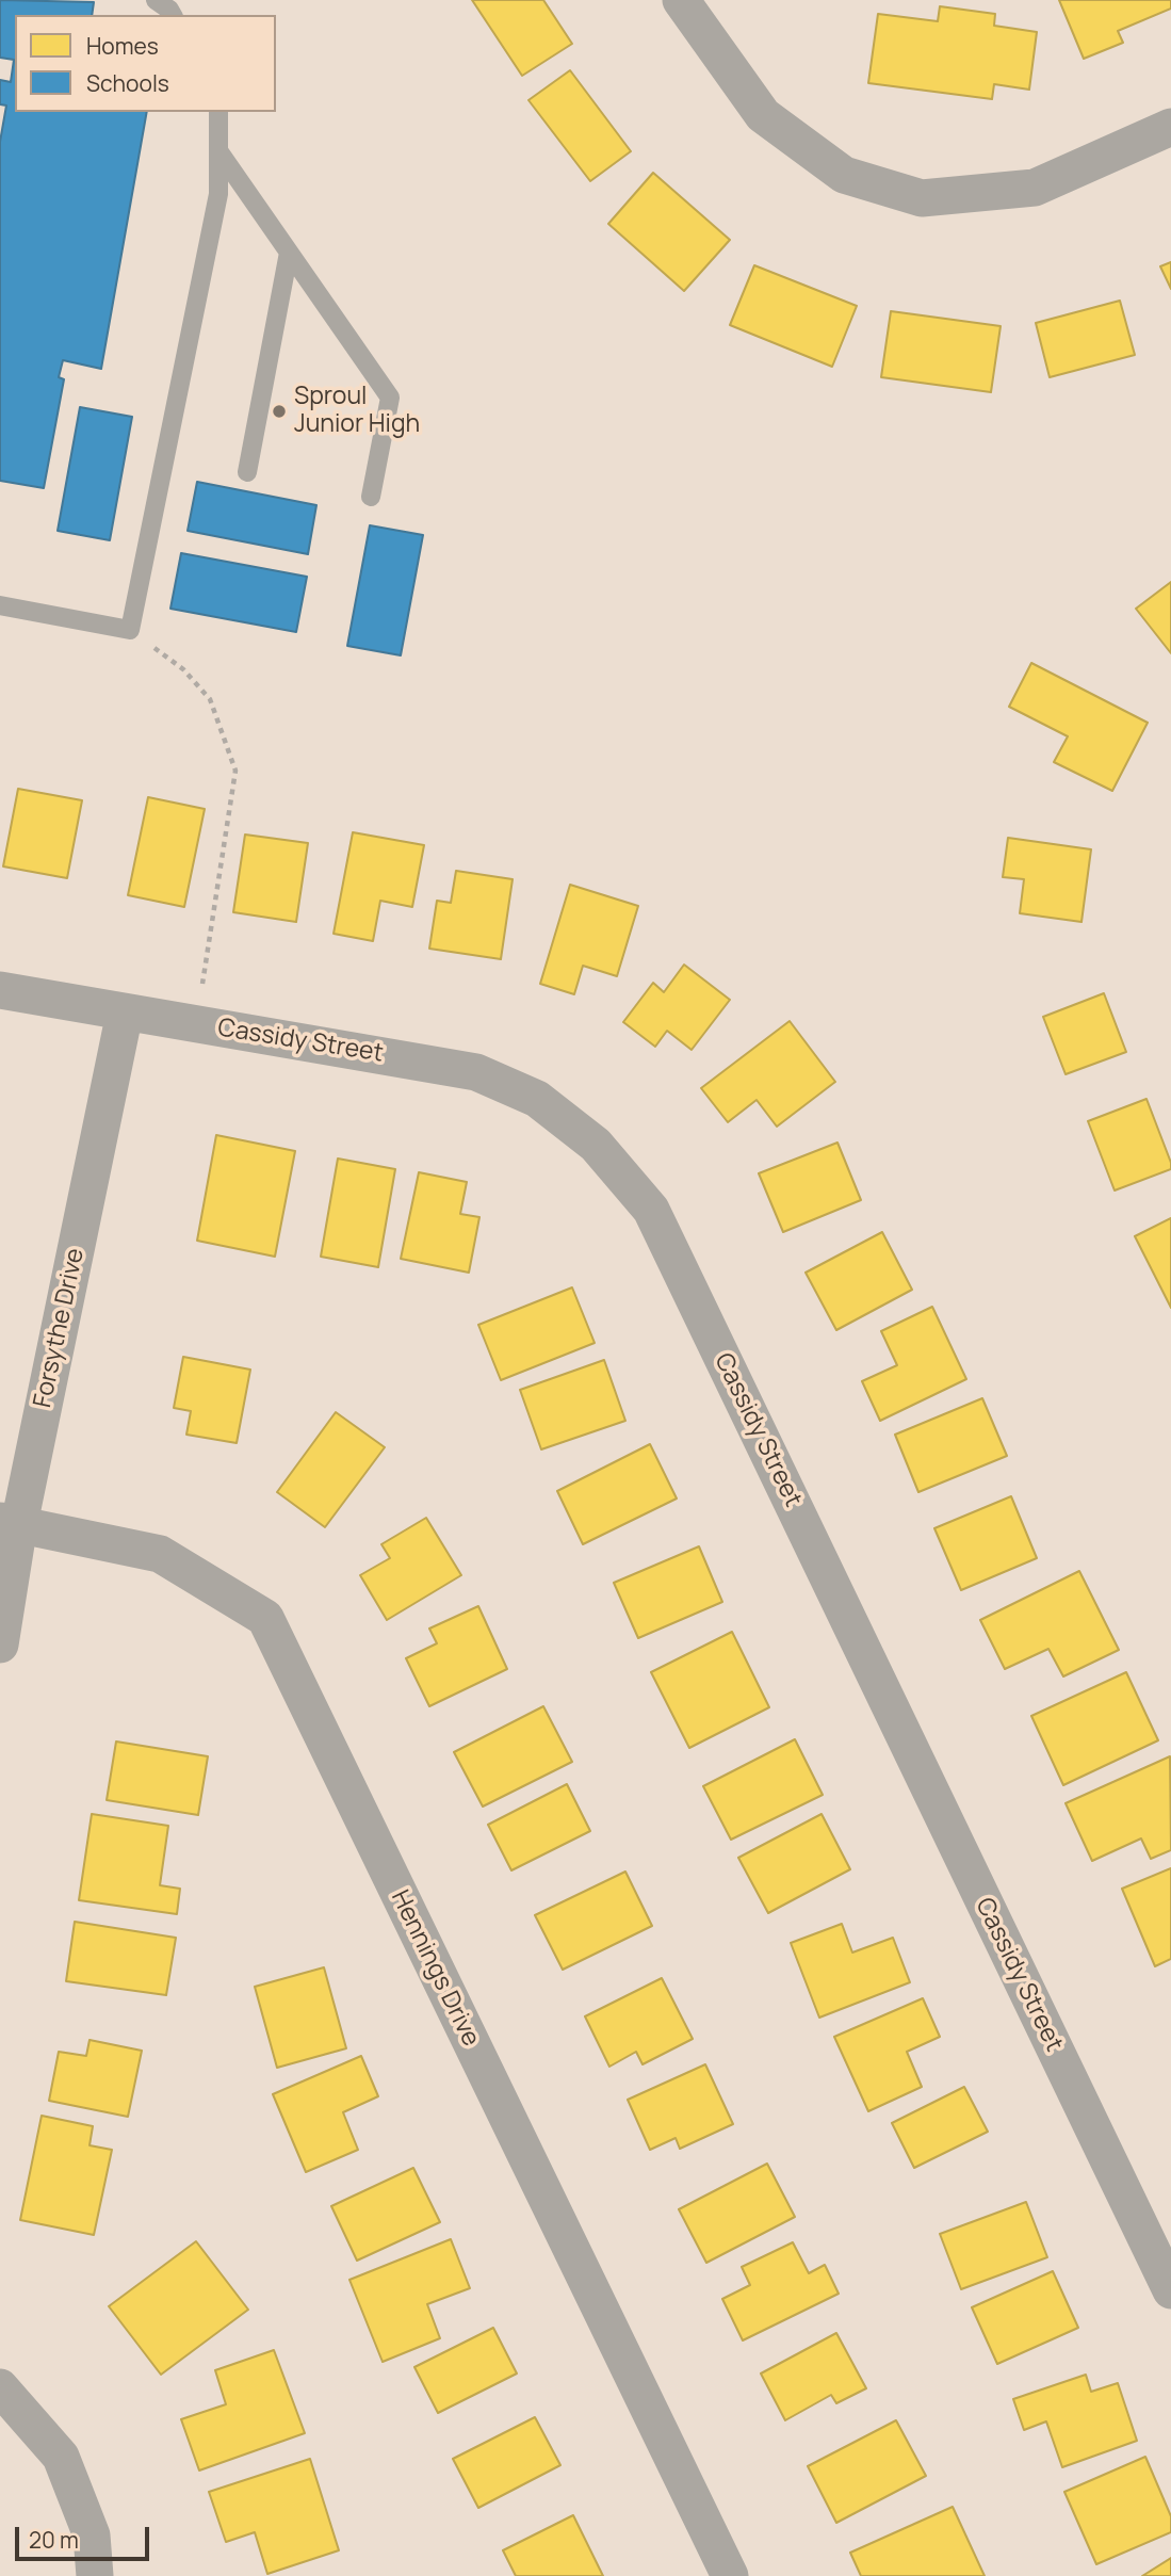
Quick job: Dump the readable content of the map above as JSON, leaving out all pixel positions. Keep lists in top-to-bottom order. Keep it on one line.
{"streets":{"street":["Cassidy Street","Forsythe Drive","Hennings Drive"]},"crossings":[["Cassidy Street","Forsythe Drive"],["Forsythe Drive","Hennings Drive"]],"places":["Sproul Junior High"],"legend":["Homes","Schools"],"scale_bar":"20 m"}
